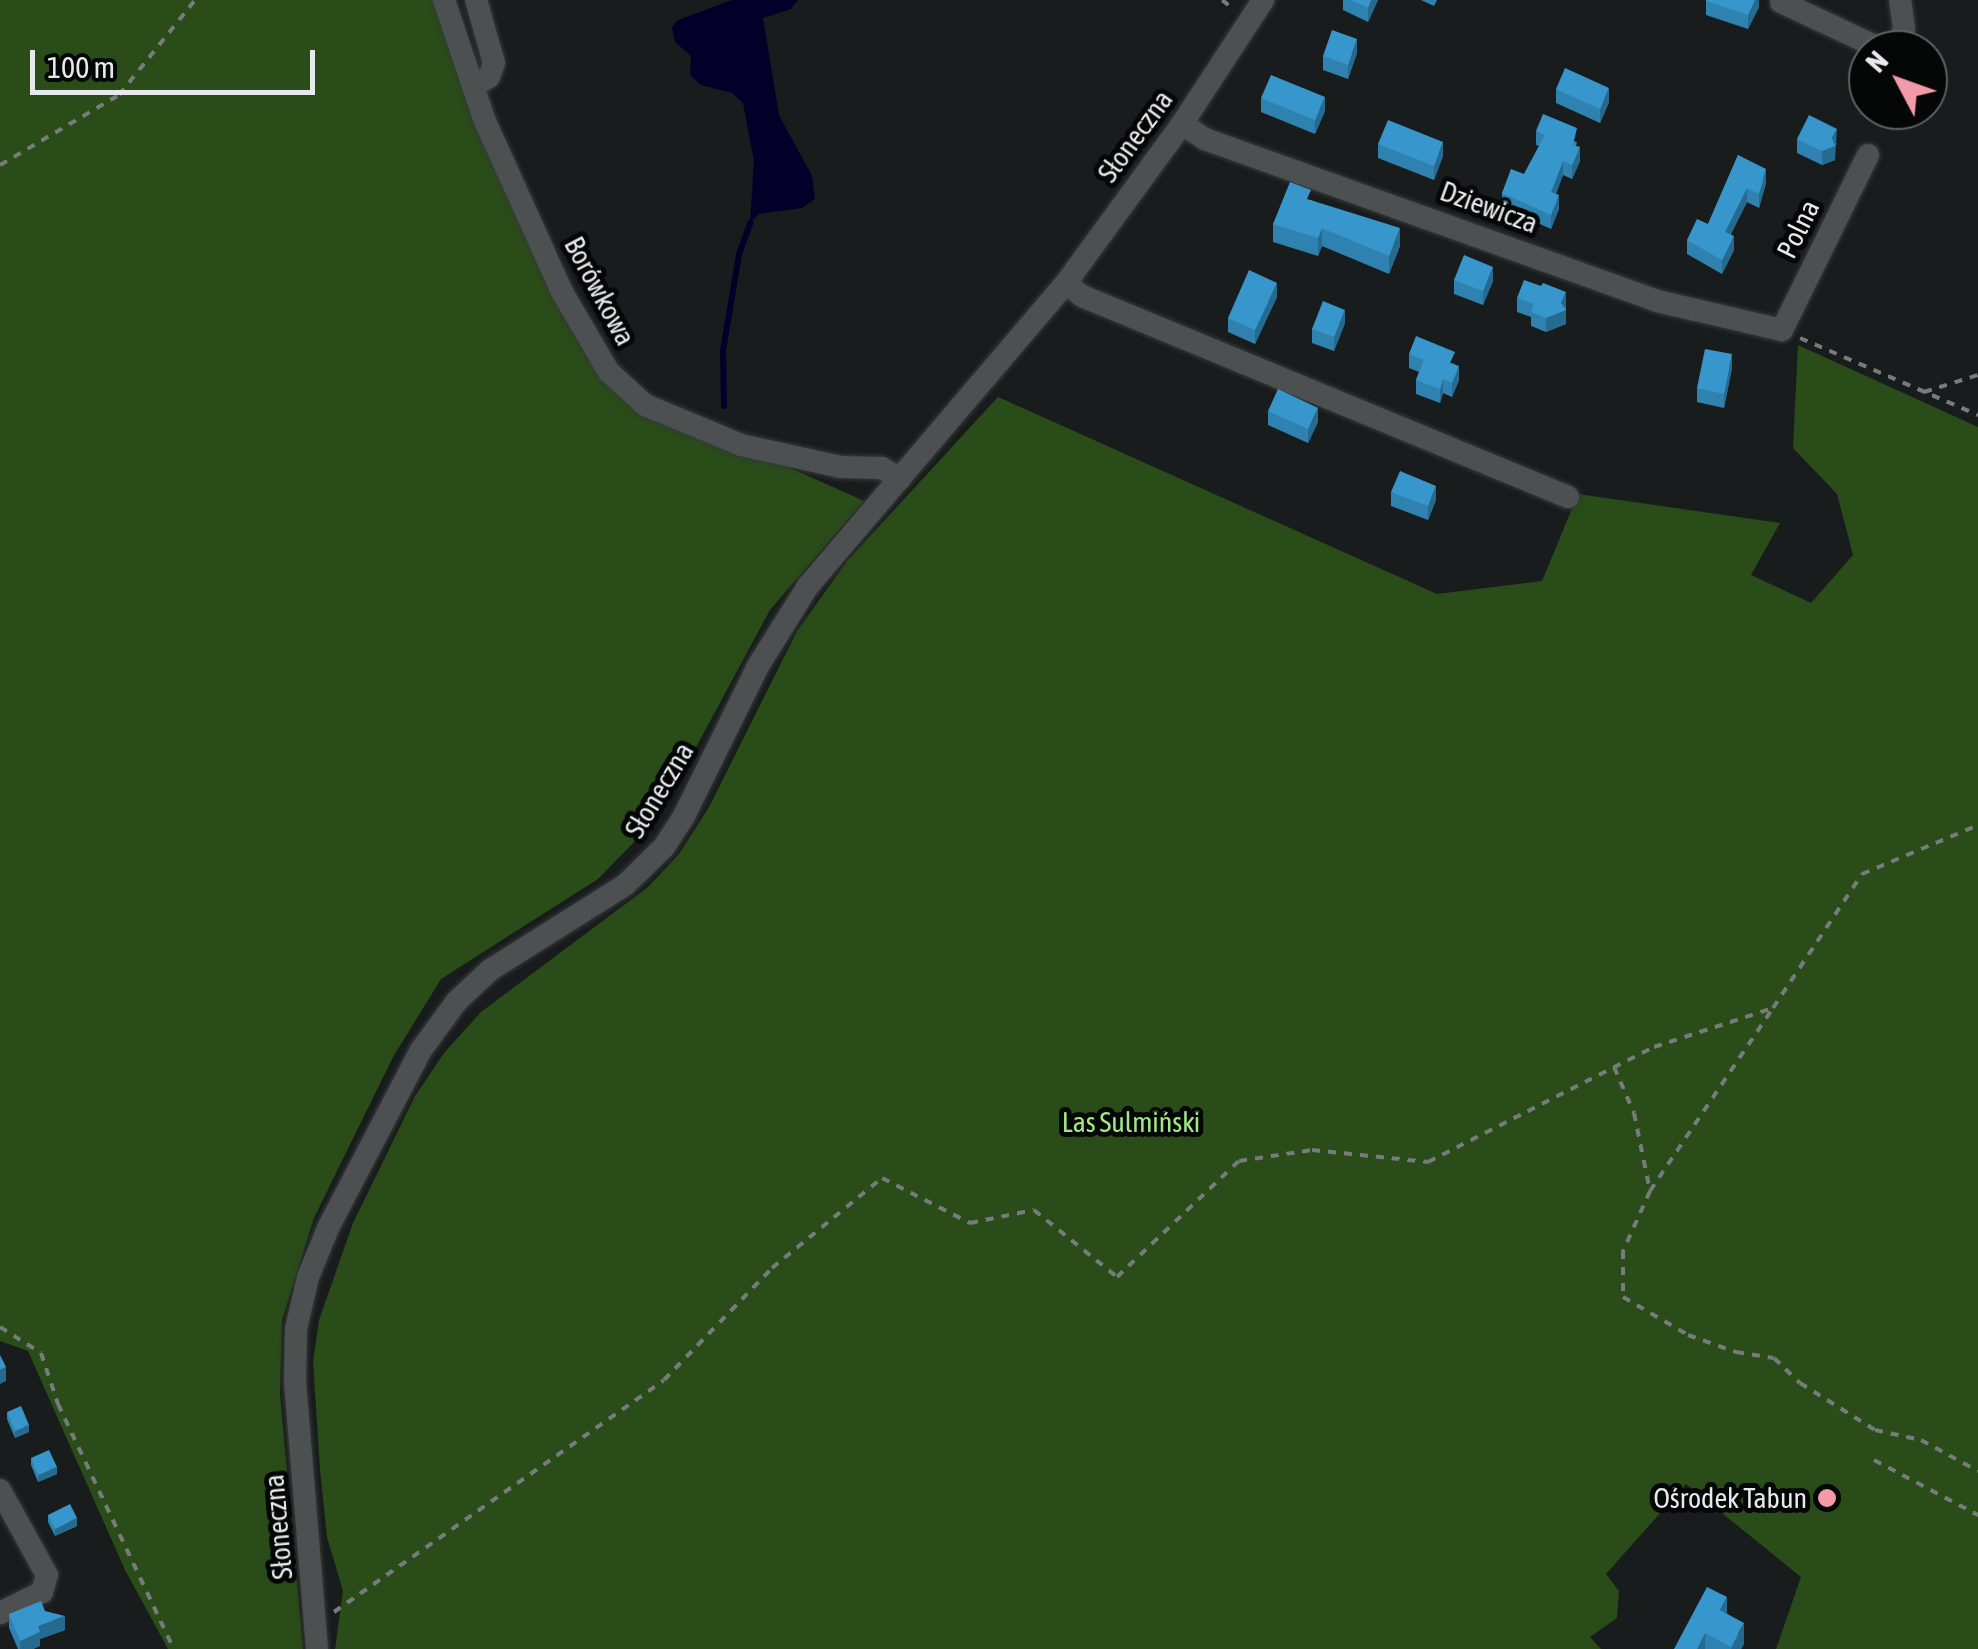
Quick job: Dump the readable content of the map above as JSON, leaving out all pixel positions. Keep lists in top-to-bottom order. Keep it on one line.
{"streets":{"street":["Słoneczna","Dziewicza","Polna","Borówkowa"]},"crossings":[["Słoneczna","Dziewicza"],["Słoneczna","Borówkowa"],["Dziewicza","Polna"]],"parks":["Las Sulmiński"],"places":["Ośrodek Tabun"],"scale_bar":"100 m","north":"top left"}
